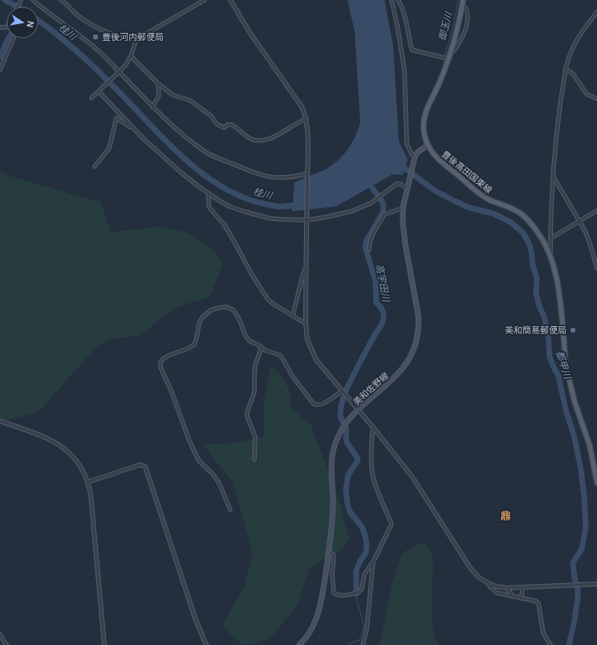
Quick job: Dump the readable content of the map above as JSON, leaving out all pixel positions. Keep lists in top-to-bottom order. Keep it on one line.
{"streets":{"main road":["豊後高田国東線","美和佐野線"]},"districts":["鼎"],"water":["御玉川","桂川","高宇田川","都甲川"],"places":["豊後河内郵便局","美和簡易郵便局"],"north":"right"}
